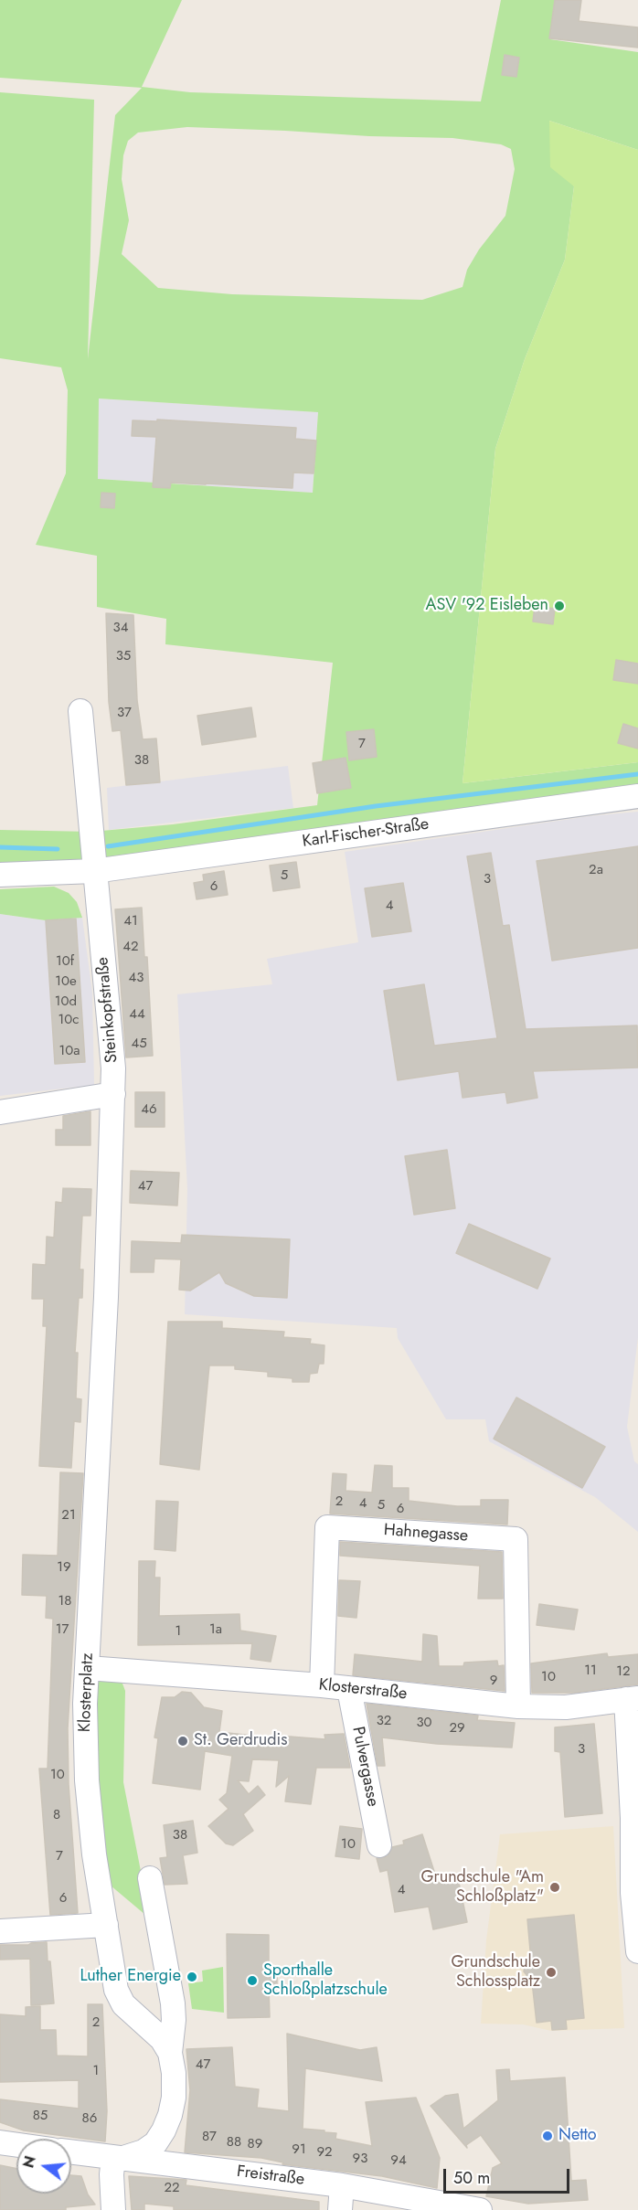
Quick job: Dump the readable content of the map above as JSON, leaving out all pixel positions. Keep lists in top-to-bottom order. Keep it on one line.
{"streets":{"street":["Karl-Fischer-Straße","Steinkopfstraße","Hahnegasse","Klosterstraße","Klosterplatz","Pulvergasse","Freistraße"]},"crossings":[["Karl-Fischer-Straße","Steinkopfstraße"],["Steinkopfstraße","Klosterplatz"],["Hahnegasse","Klosterstraße"],["Klosterstraße","Klosterplatz"],["Klosterstraße","Pulvergasse"],["Klosterplatz","Freistraße"]],"places":["ASV '92 Eisleben","St. Gerdrudis","Grundschule \"Am Schloßplatz\"","Grundschule Schlossplatz","Luther Energie","Sporthalle Schloßplatzschule","Netto"],"house_numbers":["34","35","37","7","38","2a","5","3","6","4","41","42","10f","43","10e","10d","44","10c","45","10a","46","47","2","4","5","6","21","19","18","17","1a","1","11","12","10","9","32","30","29","3","10","8","38","10","7","4","6","2","47","1","85","86","87","88","89","91","92","93","94","22"],"scale_bar":"50 m","north":"left"}
